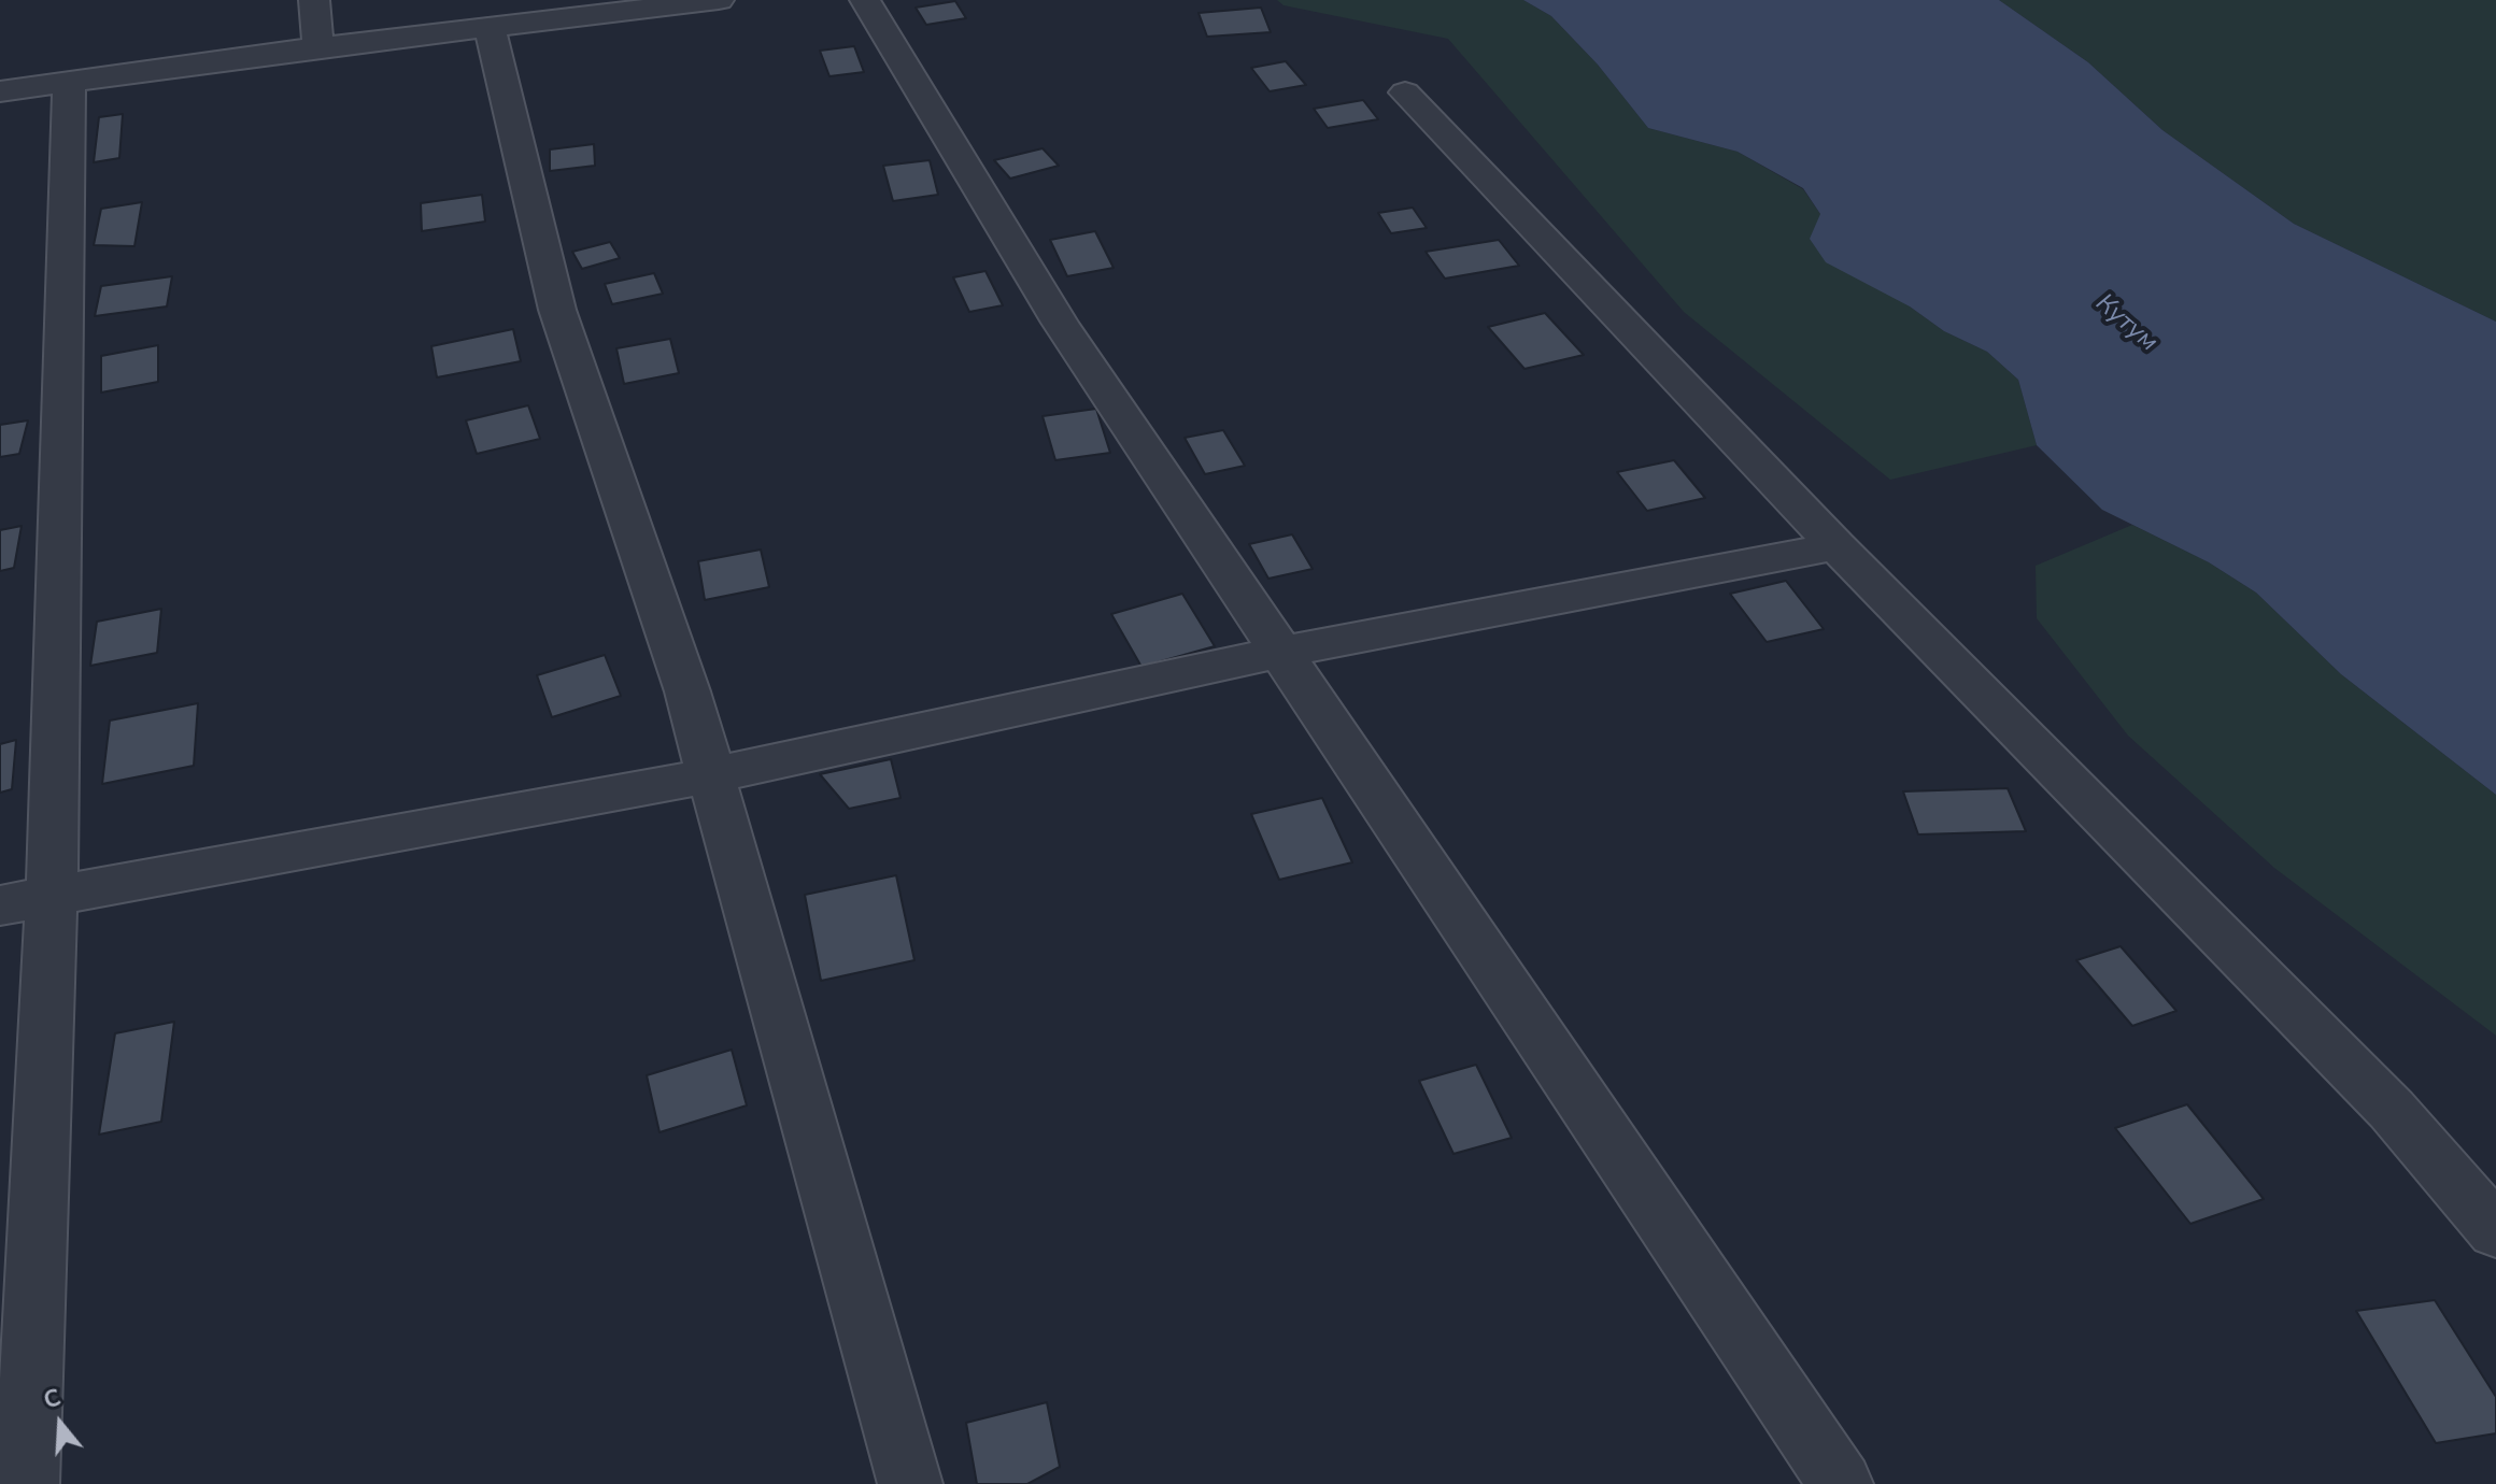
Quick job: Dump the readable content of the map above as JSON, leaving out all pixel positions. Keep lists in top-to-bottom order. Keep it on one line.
{"water":["Кутум"],"north":"top"}
